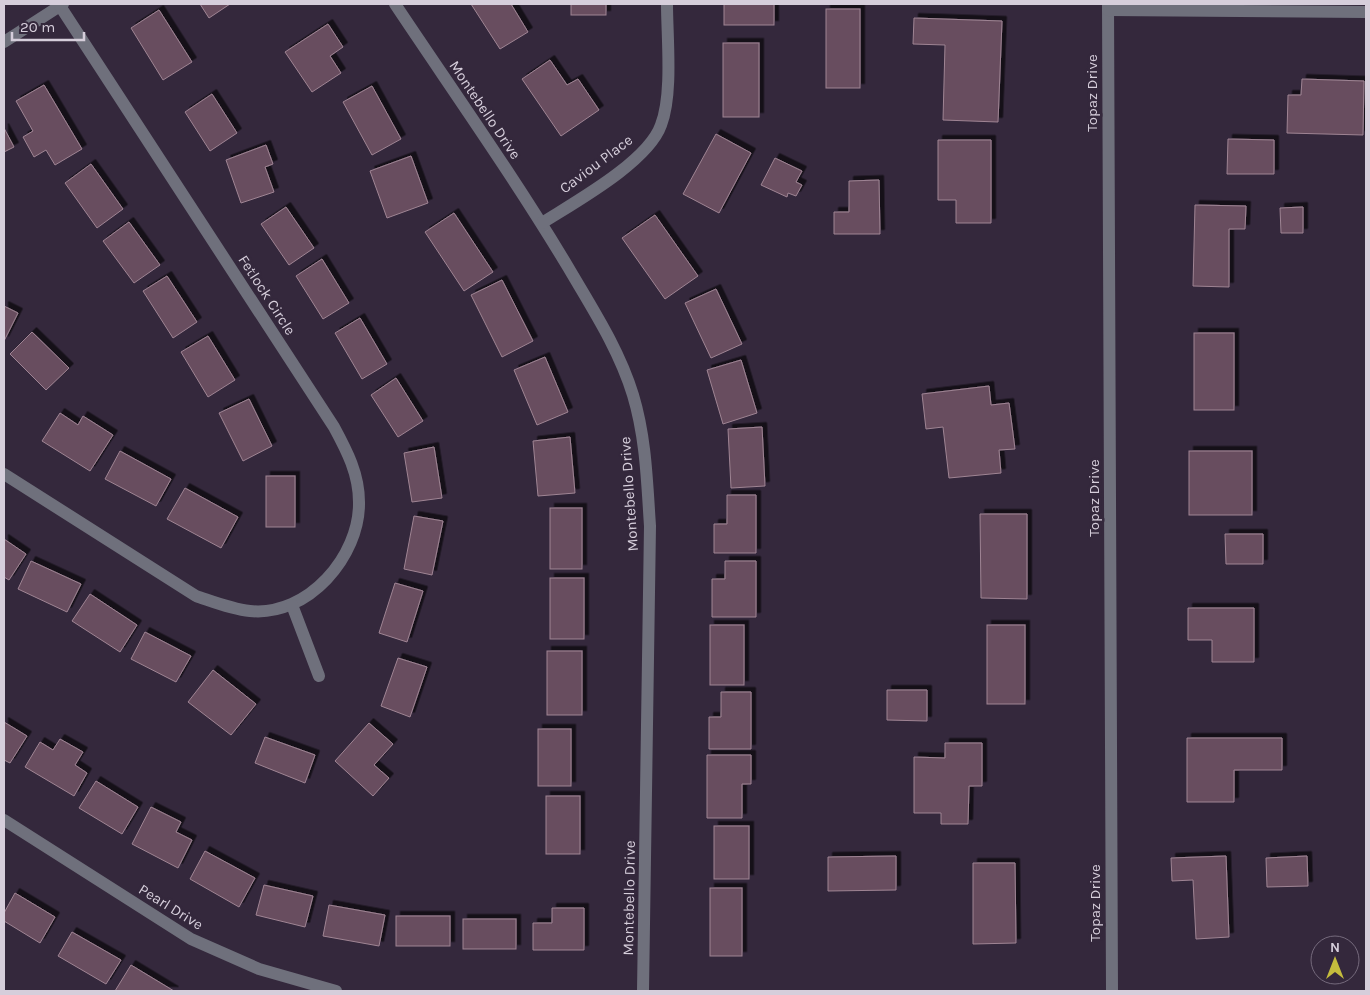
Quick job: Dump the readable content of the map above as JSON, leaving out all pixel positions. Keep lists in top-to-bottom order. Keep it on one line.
{"streets":{"street":["Topaz Drive","Montebello Drive","Caviou Place","Fetlock Circle","Pearl Drive"]},"crossings":[["Montebello Drive","Caviou Place"]],"scale_bar":"20 m","north":"top"}
